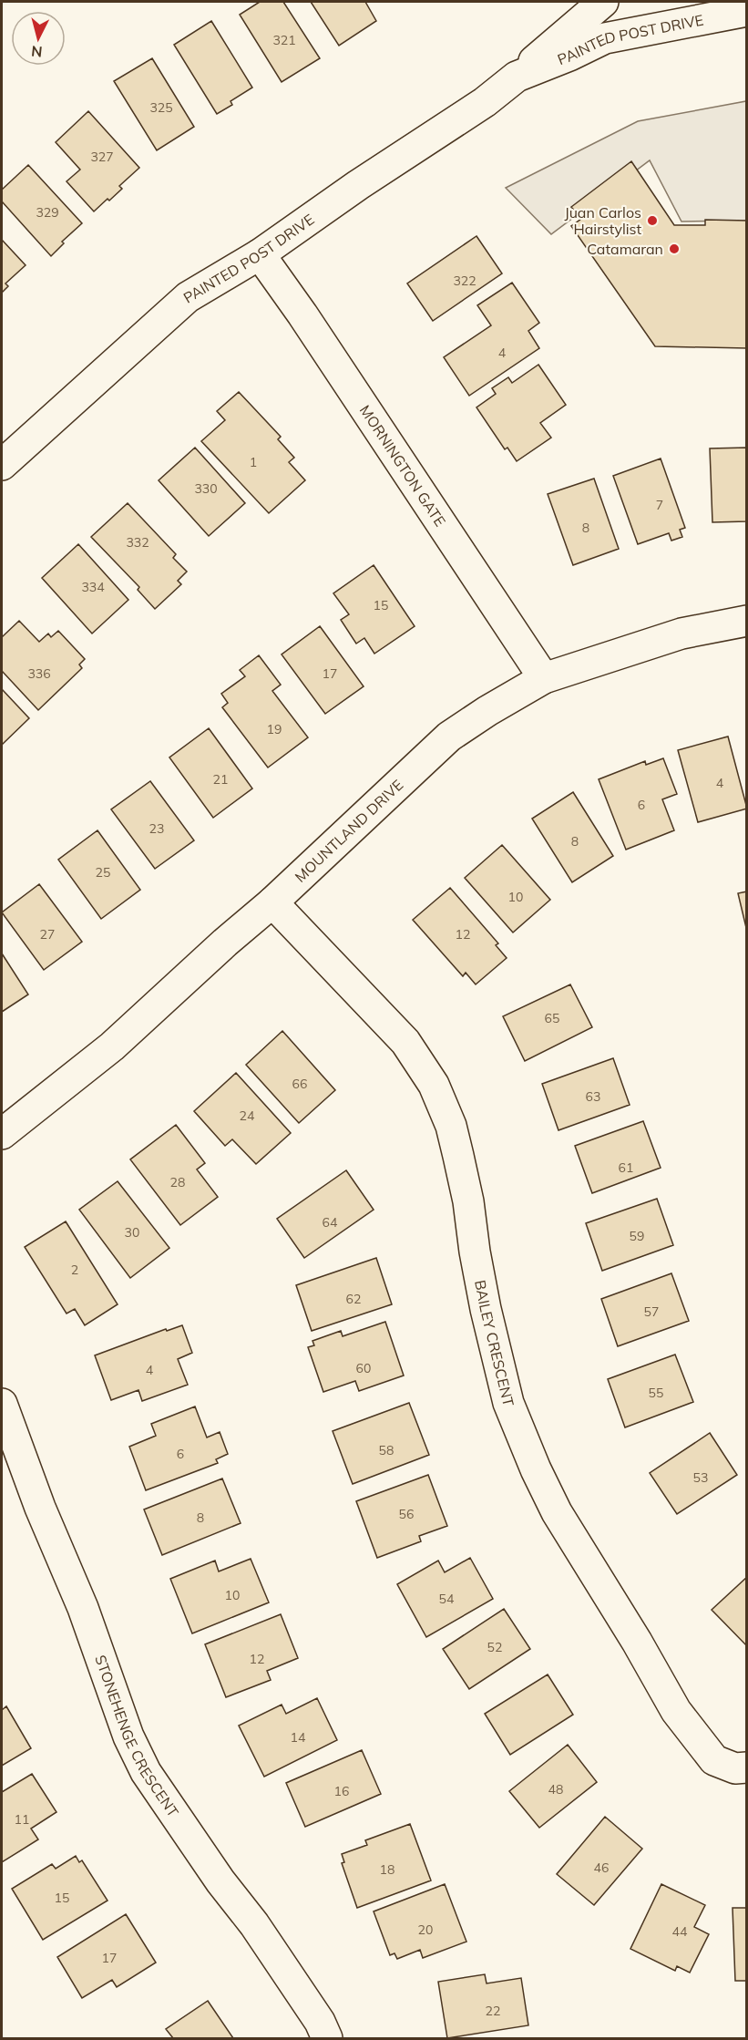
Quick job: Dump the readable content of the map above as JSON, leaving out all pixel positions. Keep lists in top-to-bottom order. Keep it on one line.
{"streets":{"street":["PAINTED POST DRIVE","MORNINGTON GATE","MOUNTLAND DRIVE","BAILEY CRESCENT","STONEHENGE CRESCENT"]},"crossings":[["PAINTED POST DRIVE","MORNINGTON GATE"],["MORNINGTON GATE","MOUNTLAND DRIVE"],["MOUNTLAND DRIVE","BAILEY CRESCENT"]],"places":["Juan Carlos Hairstylist","Catamaran"],"house_numbers":["321","325","327","329","322","4","1","330","7","8","332","334","15","336","17","19","21","4","6","23","8","25","10","27","12","65","66","63","24","61","28","64","30","59","2","62","57","60","4","55","58","6","53","56","8","10","54","52","12","14","48","16","11","46","18","15","20","44","17","22"],"north":"bottom"}
